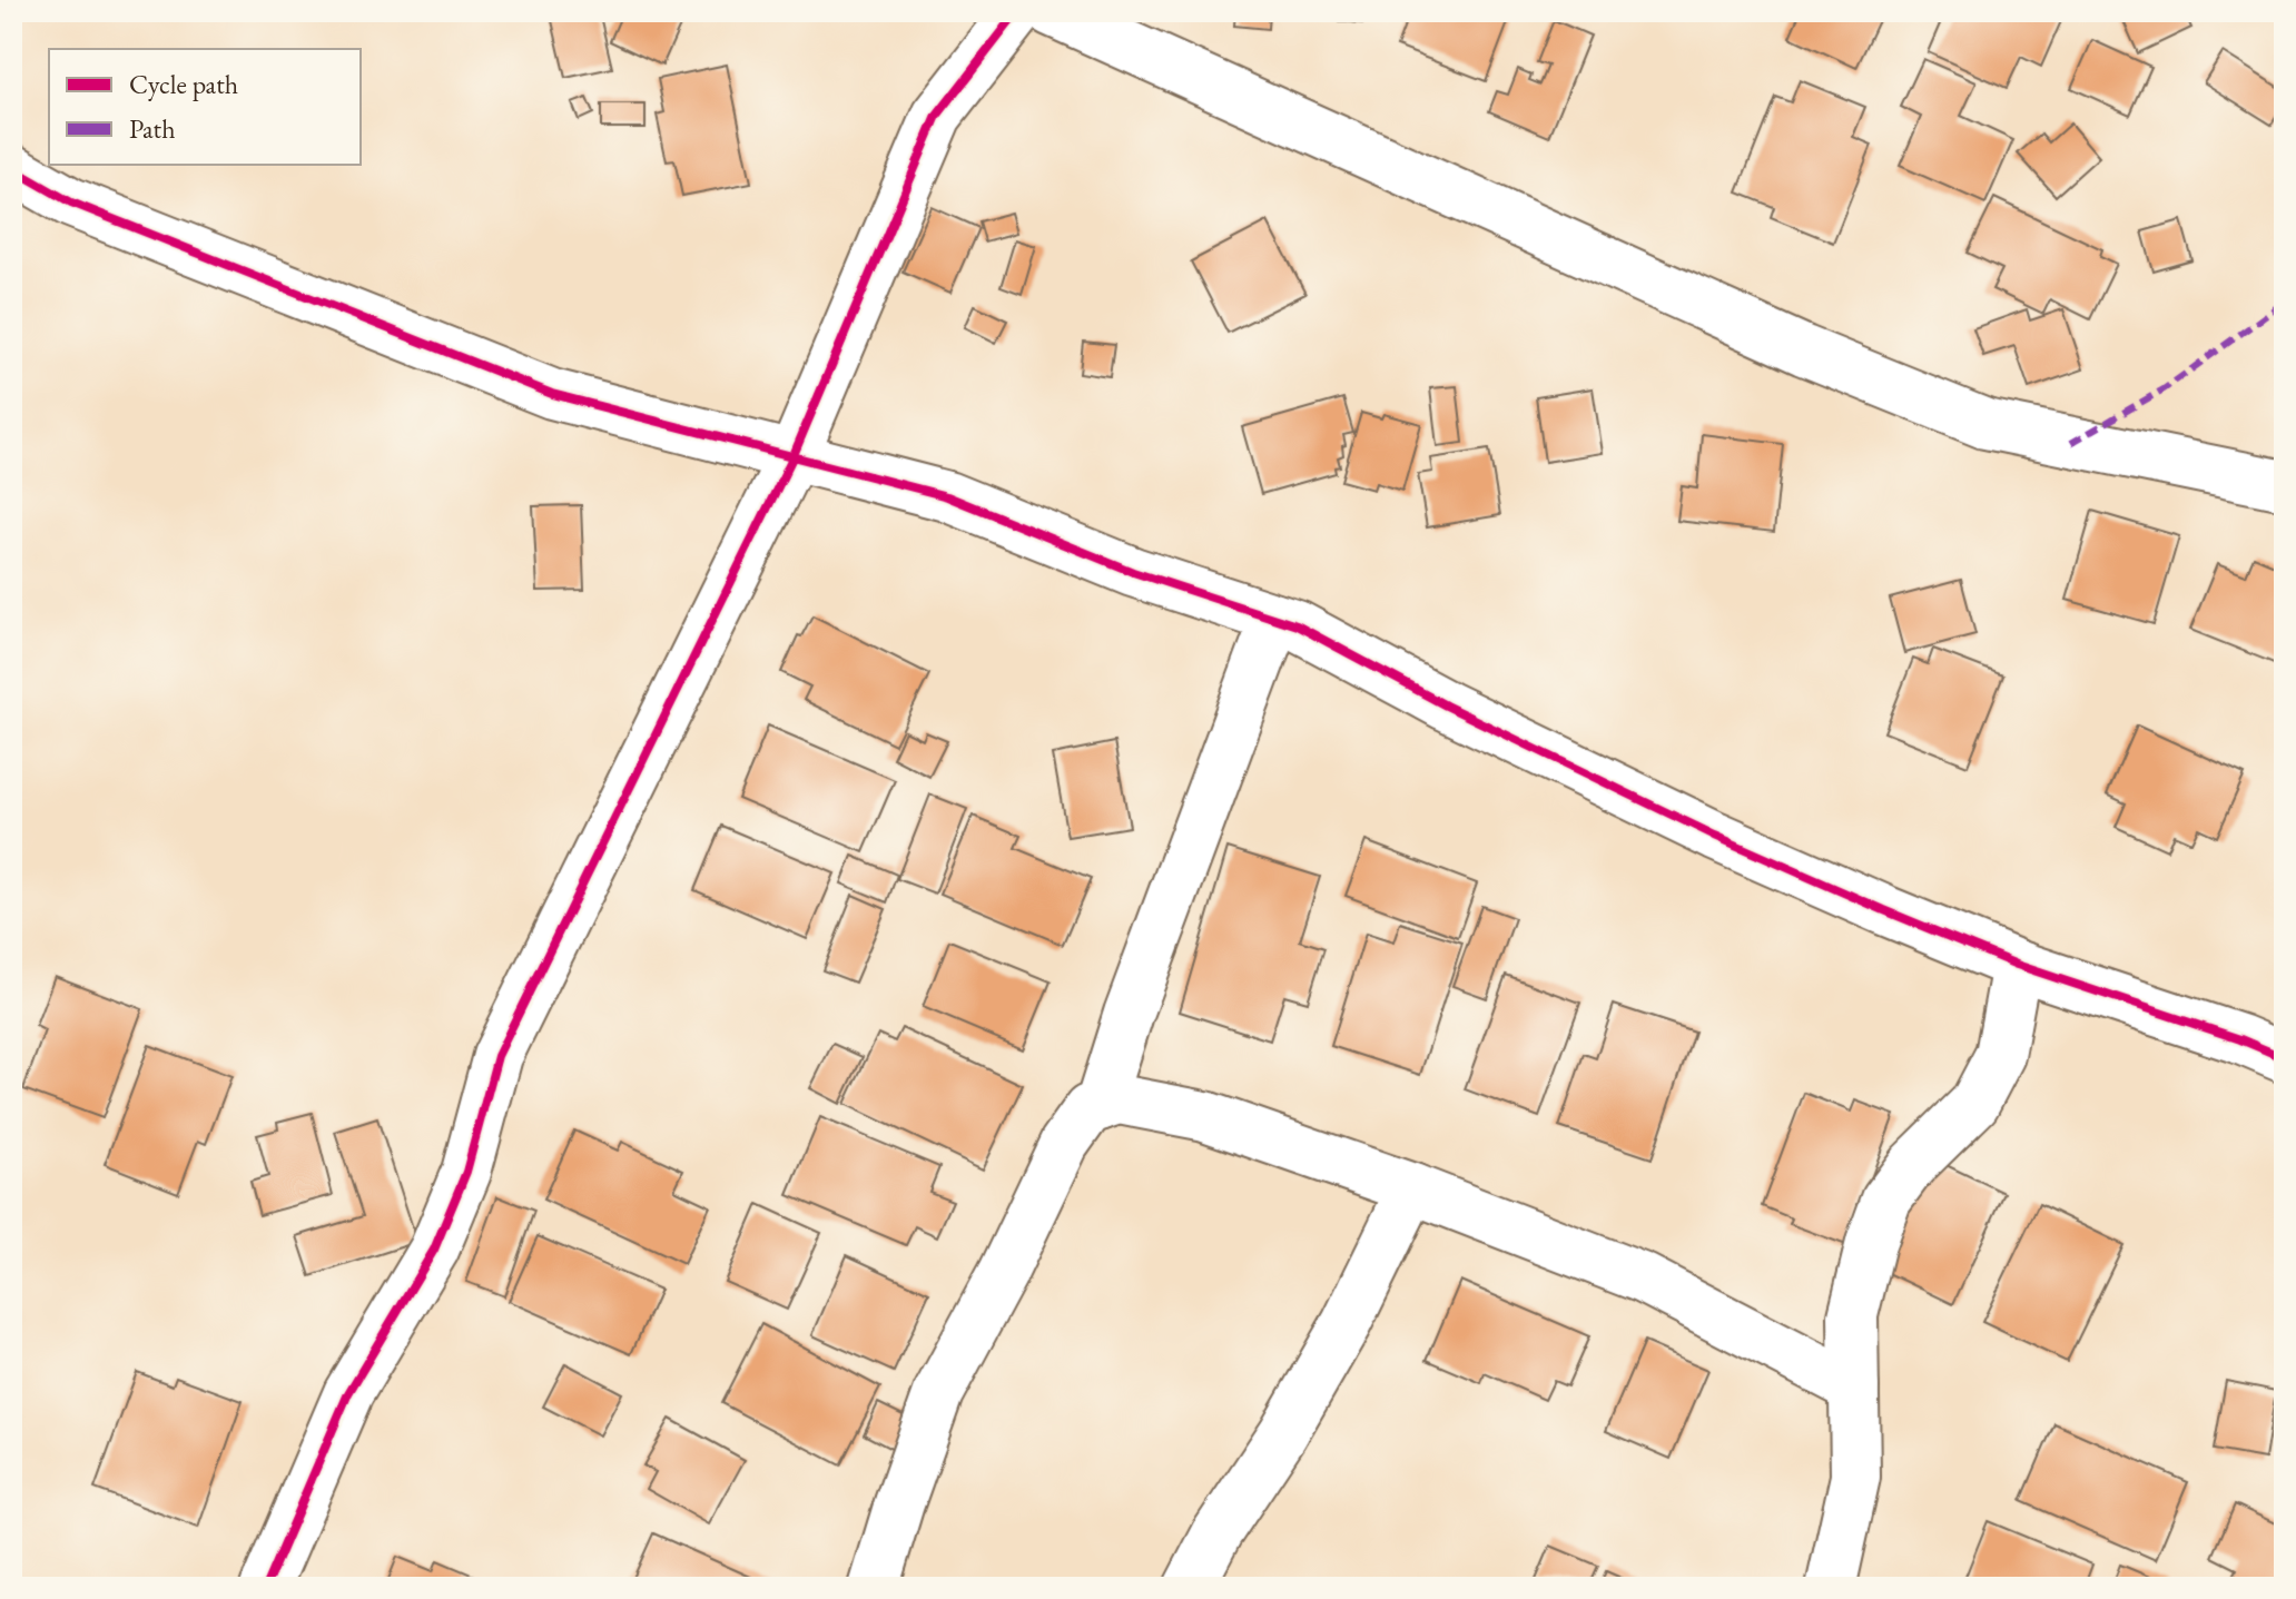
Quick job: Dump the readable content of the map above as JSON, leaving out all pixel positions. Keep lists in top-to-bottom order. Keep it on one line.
{"legend":["Cycle path","Path"]}
